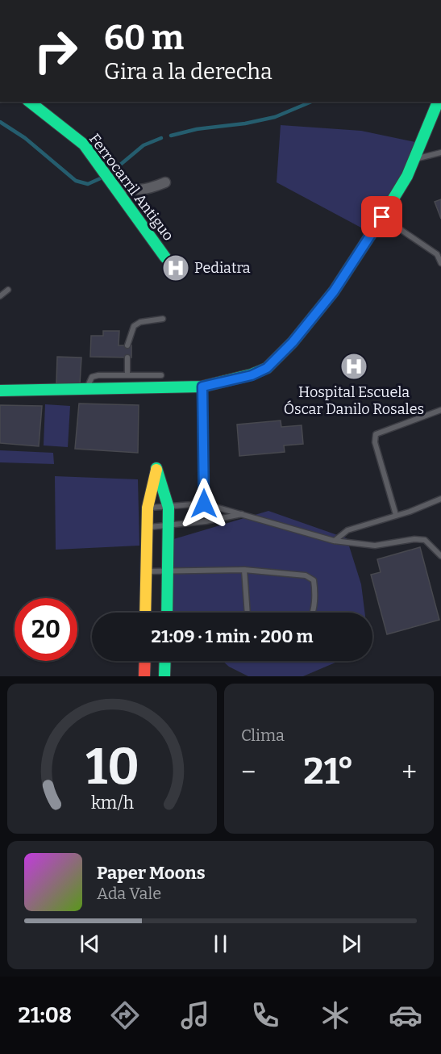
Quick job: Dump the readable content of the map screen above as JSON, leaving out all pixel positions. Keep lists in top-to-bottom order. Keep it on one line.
{"streets":{"street":["Ferrocarril Antiguo"]},"places":{"hospital":["Pediatra","Hospital Escuela Óscar Danilo Rosales"]},"page":{"turn":["60 m","Gira a la derecha"],"limit":"20","trip":"21:09 · 1 min · 200 m","tile":"Clima","heat":["−","21°","+"],"song":["Paper Moons","Ada Vale"],"tabs":"21:08","gauge":["10","km/h"]}}
